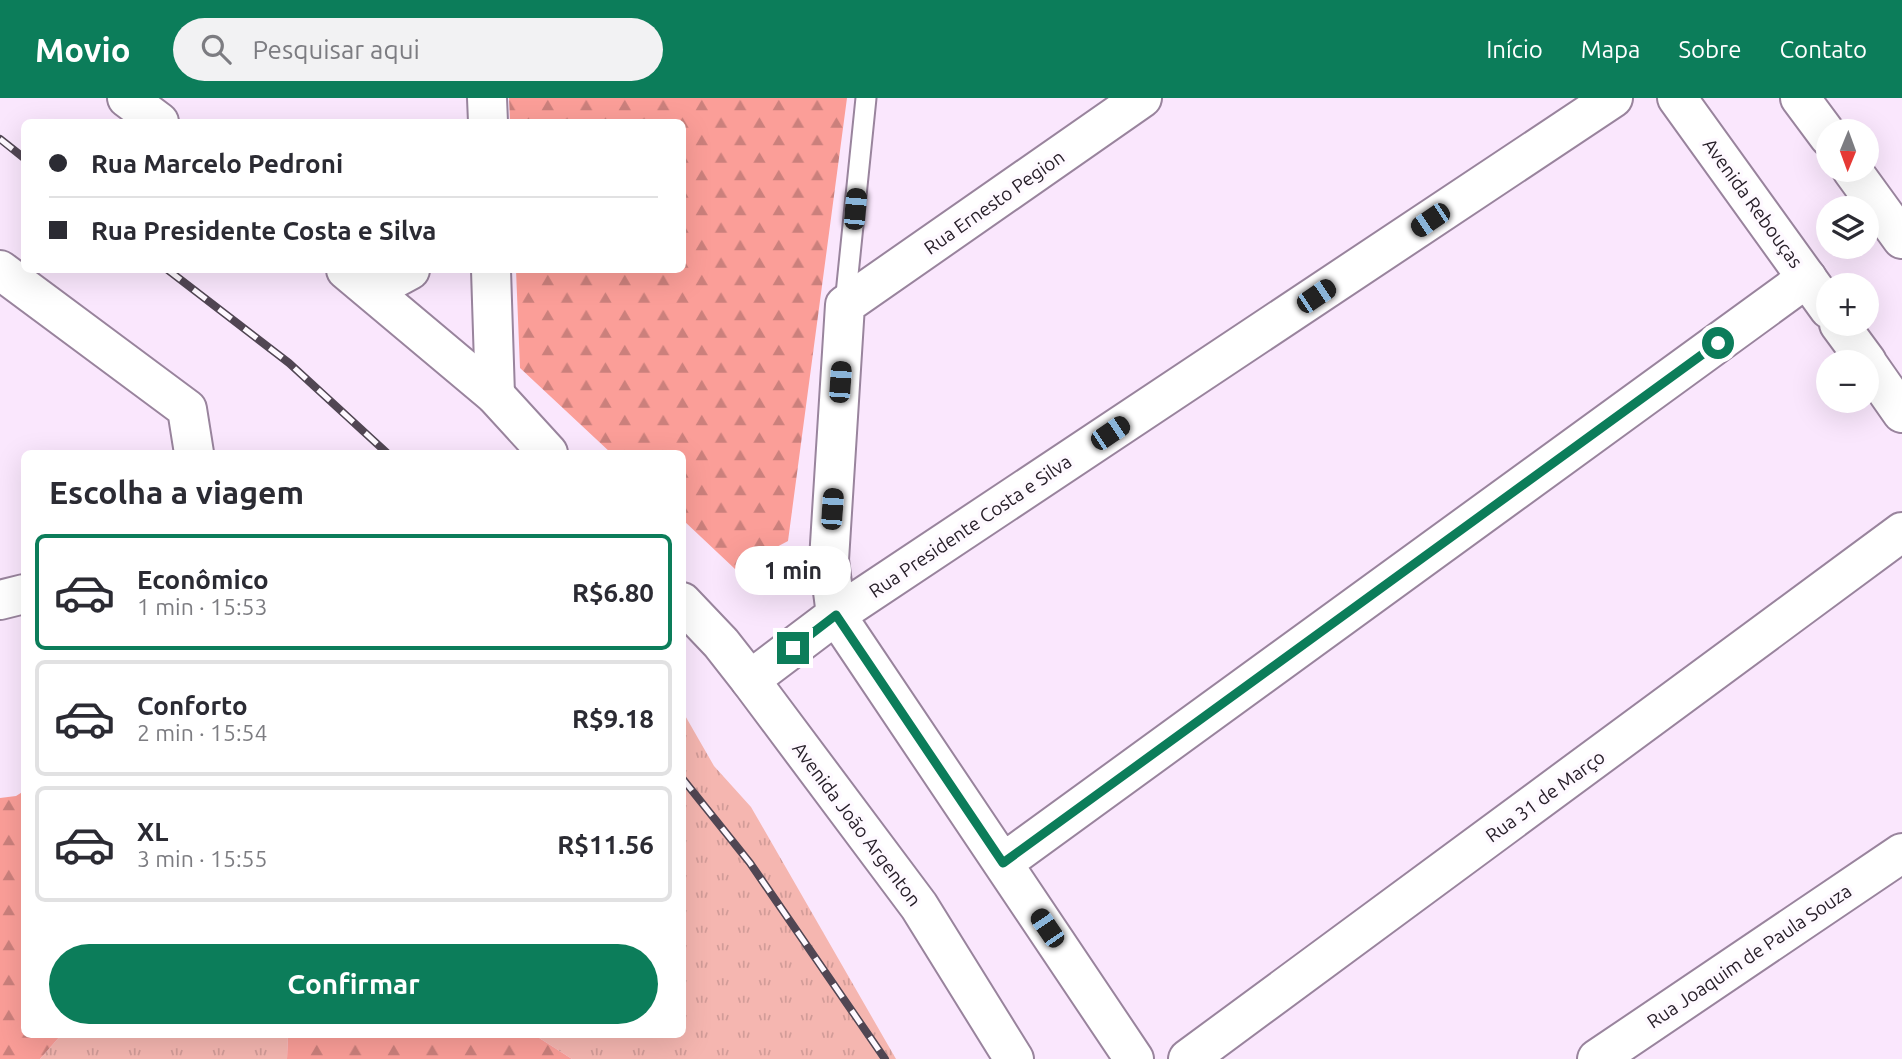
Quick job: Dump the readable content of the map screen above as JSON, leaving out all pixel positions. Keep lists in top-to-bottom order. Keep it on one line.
{"streets":{"street":["Rua Ernesto Pegion","Avenida Rebouças","Rua Presidente Costa e Silva","Rua 31 de Março","Avenida João Argenton","Rua Joaquim de Paula Souza"]},"crossings":[["Rua Presidente Costa e Silva","Avenida João Argenton"]],"north":"bottom","page":{"header":"Movio","search":"Pesquisar aqui","nav":["Início","Mapa","Sobre","Contato"],"map_buttons":["+","−"],"banner":["Rua Marcelo Pedroni","Rua Presidente Costa e Silva"],"heading":"Escolha a viagem","list":[{"name":"Econômico","note":"1 min · 15:53","value":"R$6.80"},{"name":"Conforto","note":"2 min · 15:54","value":"R$9.18"},{"name":"XL","note":"3 min · 15:55","value":"R$11.56"}],"bubble":"1 min","buttons":"Confirmar"}}
